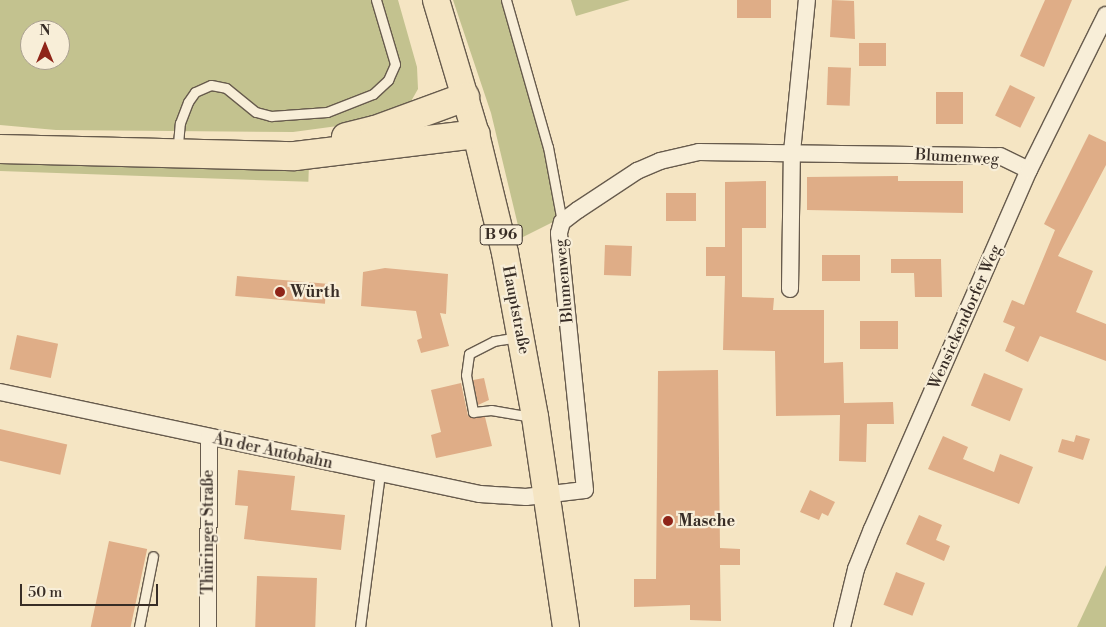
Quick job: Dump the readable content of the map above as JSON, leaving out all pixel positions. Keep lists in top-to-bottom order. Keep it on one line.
{"streets":{"main road":["B 96","Hauptstraße"],"street":["Blumenweg","Wensickendorfer Weg","An der Autobahn","Thüringer Straße"]},"crossings":[["Blumenweg","Hauptstraße"],["Blumenweg","Wensickendorfer Weg"],["Blumenweg","An der Autobahn"],["Hauptstraße","An der Autobahn"],["An der Autobahn","Thüringer Straße"]],"places":["Würth","Masche"],"scale_bar":"50 m","north":"top"}
